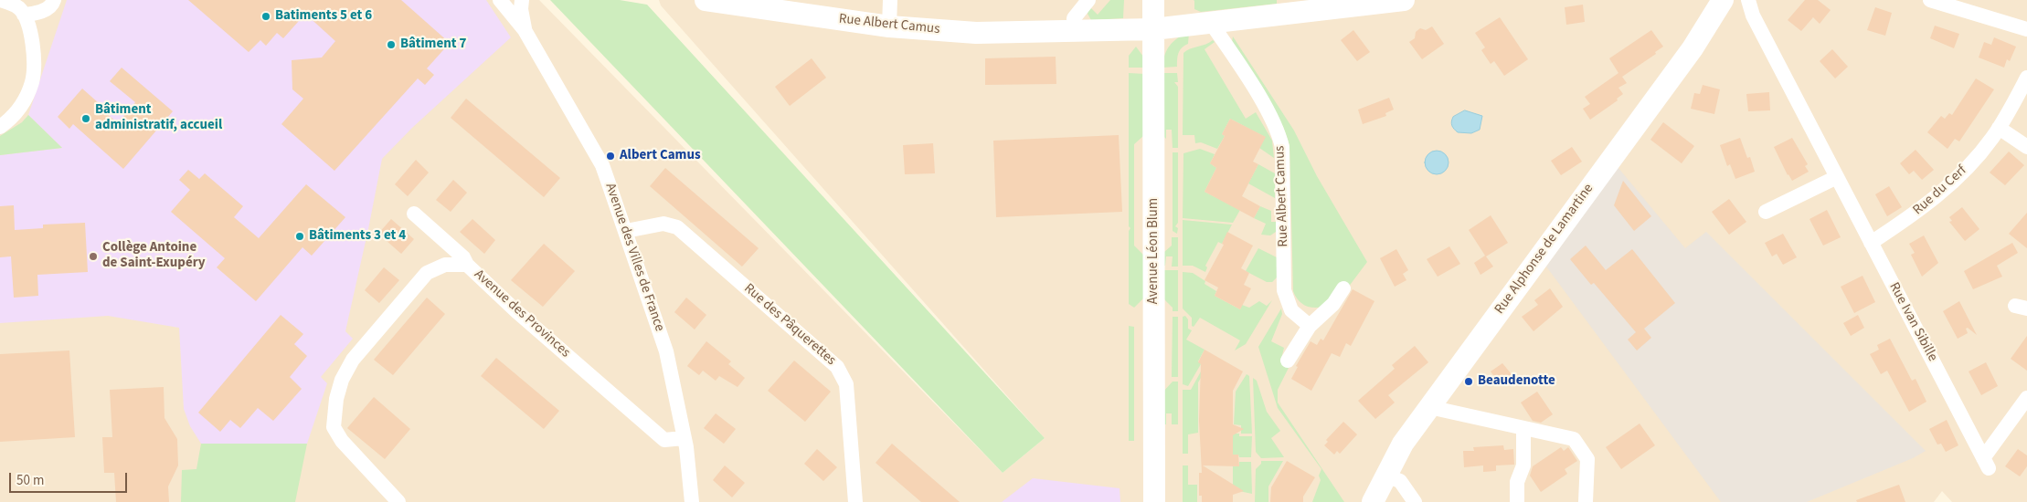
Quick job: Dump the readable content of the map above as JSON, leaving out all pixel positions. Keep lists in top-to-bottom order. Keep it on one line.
{"streets":{"street":["Rue Albert Camus","Rue du Cerf","Rue Alphonse de Lamartine","Avenue Léon Blum","Avenue des Villes de France","Avenue des Provinces","Rue Ivan Sibille","Rue des Pâquerettes"]},"crossings":[["Rue Albert Camus","Avenue Léon Blum"],["Rue du Cerf","Rue Ivan Sibille"],["Avenue des Villes de France","Avenue des Provinces"],["Avenue des Villes de France","Rue des Pâquerettes"]],"places":["Batiments 5 et 6","Bâtiment 7","Bâtiment administratif, accueil","Albert Camus","Bâtiments 3 et 4","Collège Antoine de Saint-Exupéry","Beaudenotte"],"scale_bar":"50 m"}
